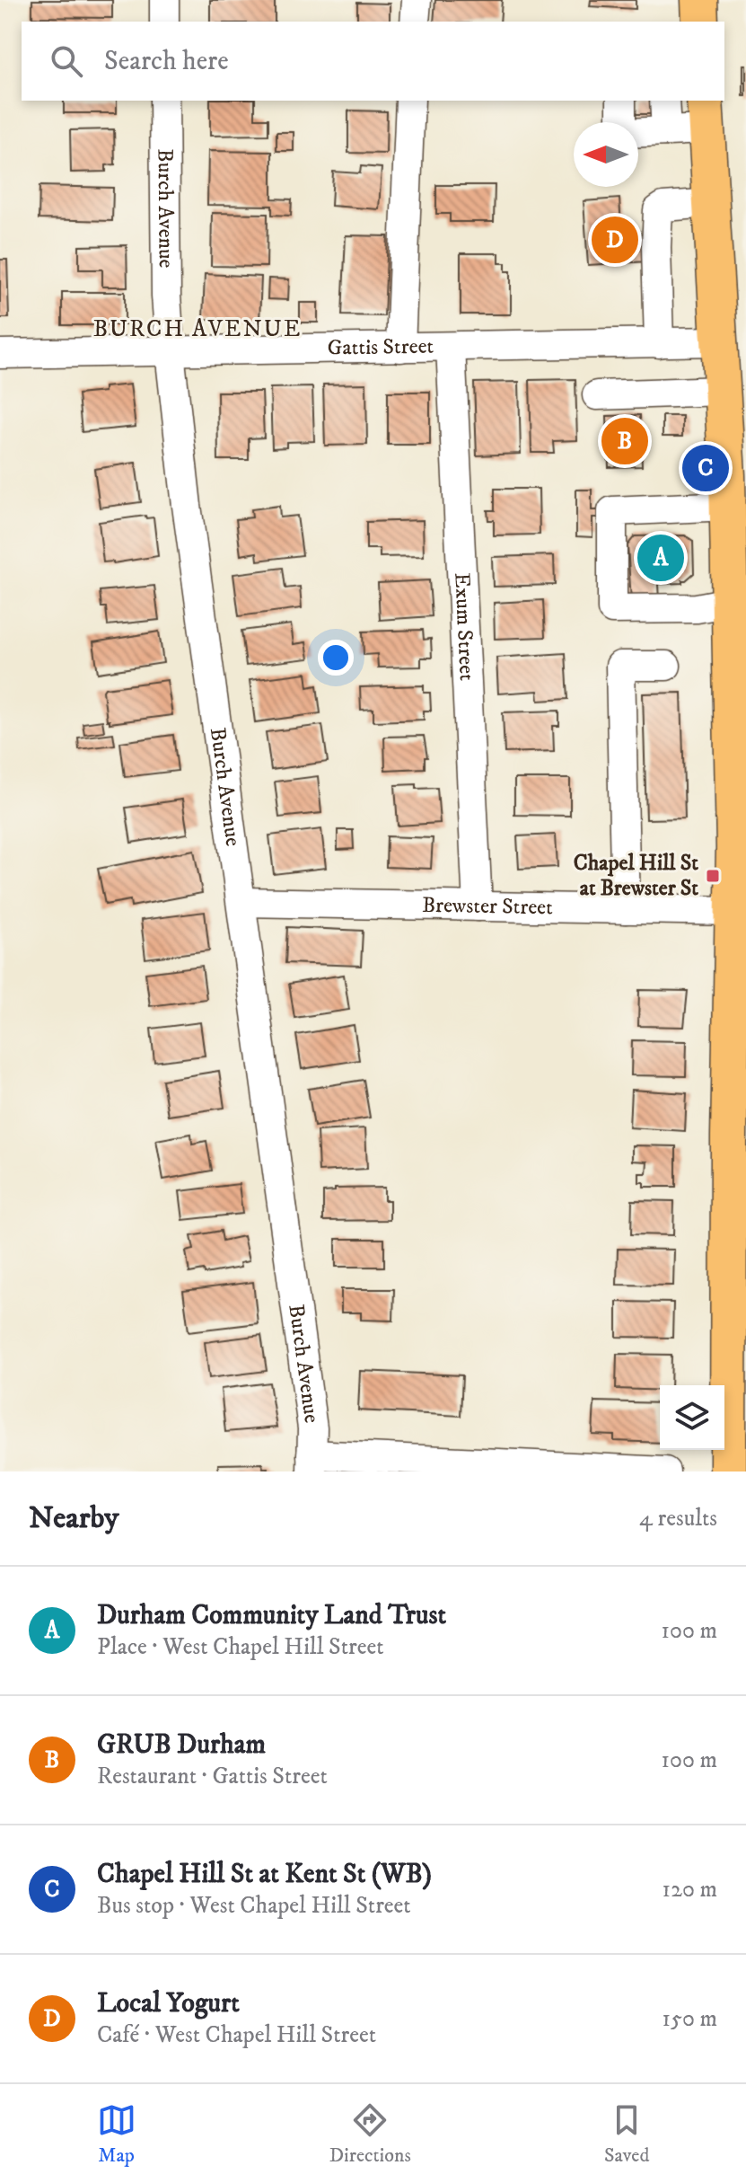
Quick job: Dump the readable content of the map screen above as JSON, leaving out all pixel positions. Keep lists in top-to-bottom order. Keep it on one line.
{"streets":{"street":["Burch Avenue","Gattis Street","Exum Street","Brewster Street"]},"crossings":[["Burch Avenue","Gattis Street"],["Burch Avenue","Brewster Street"],["Gattis Street","Exum Street"],["Exum Street","Brewster Street"]],"districts":["BURCH AVENUE"],"places":{"transit":["Chapel Hill St at Brewster St"]},"north":"left","page":{"search":"Search here","pins":["D","B","C","A"],"heading":["Nearby","4 results"],"list":[{"mark":"A","name":"Durham Community Land Trust","note":"Place · West Chapel Hill Street","value":"100 m"},{"mark":"B","name":"GRUB Durham","note":"Restaurant · Gattis Street","value":"100 m"},{"mark":"C","name":"Chapel Hill St at Kent St (WB)","note":"Bus stop · West Chapel Hill Street","value":"120 m"},{"mark":"D","name":"Local Yogurt","note":"Café · West Chapel Hill Street","value":"150 m"}],"nav":["Map","Directions","Saved"]}}
